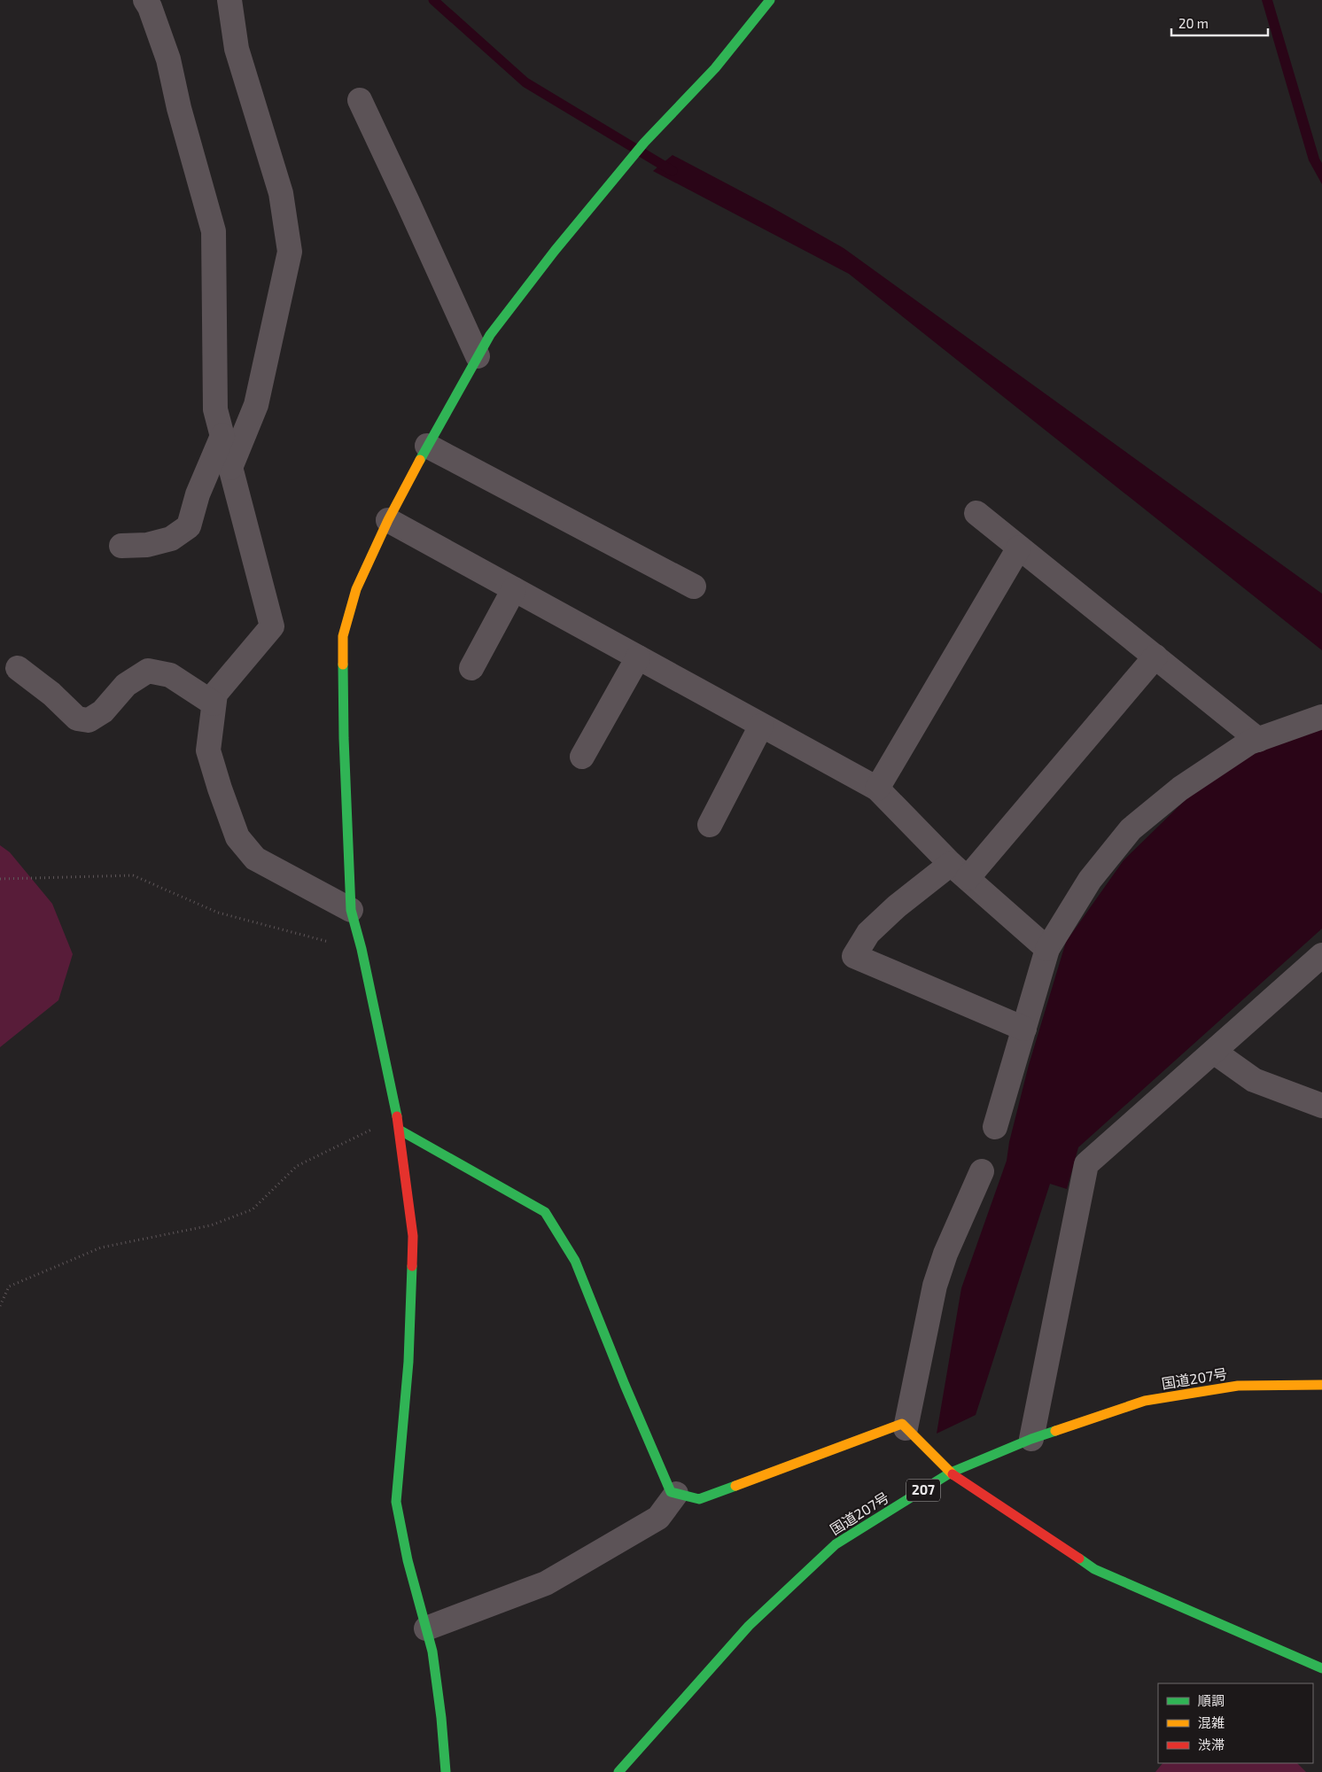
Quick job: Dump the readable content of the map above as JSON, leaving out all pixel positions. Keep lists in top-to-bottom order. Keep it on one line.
{"streets":{"main road":["国道207号","207"]},"legend":["順調","混雑","渋滞"],"scale_bar":"20 m"}
